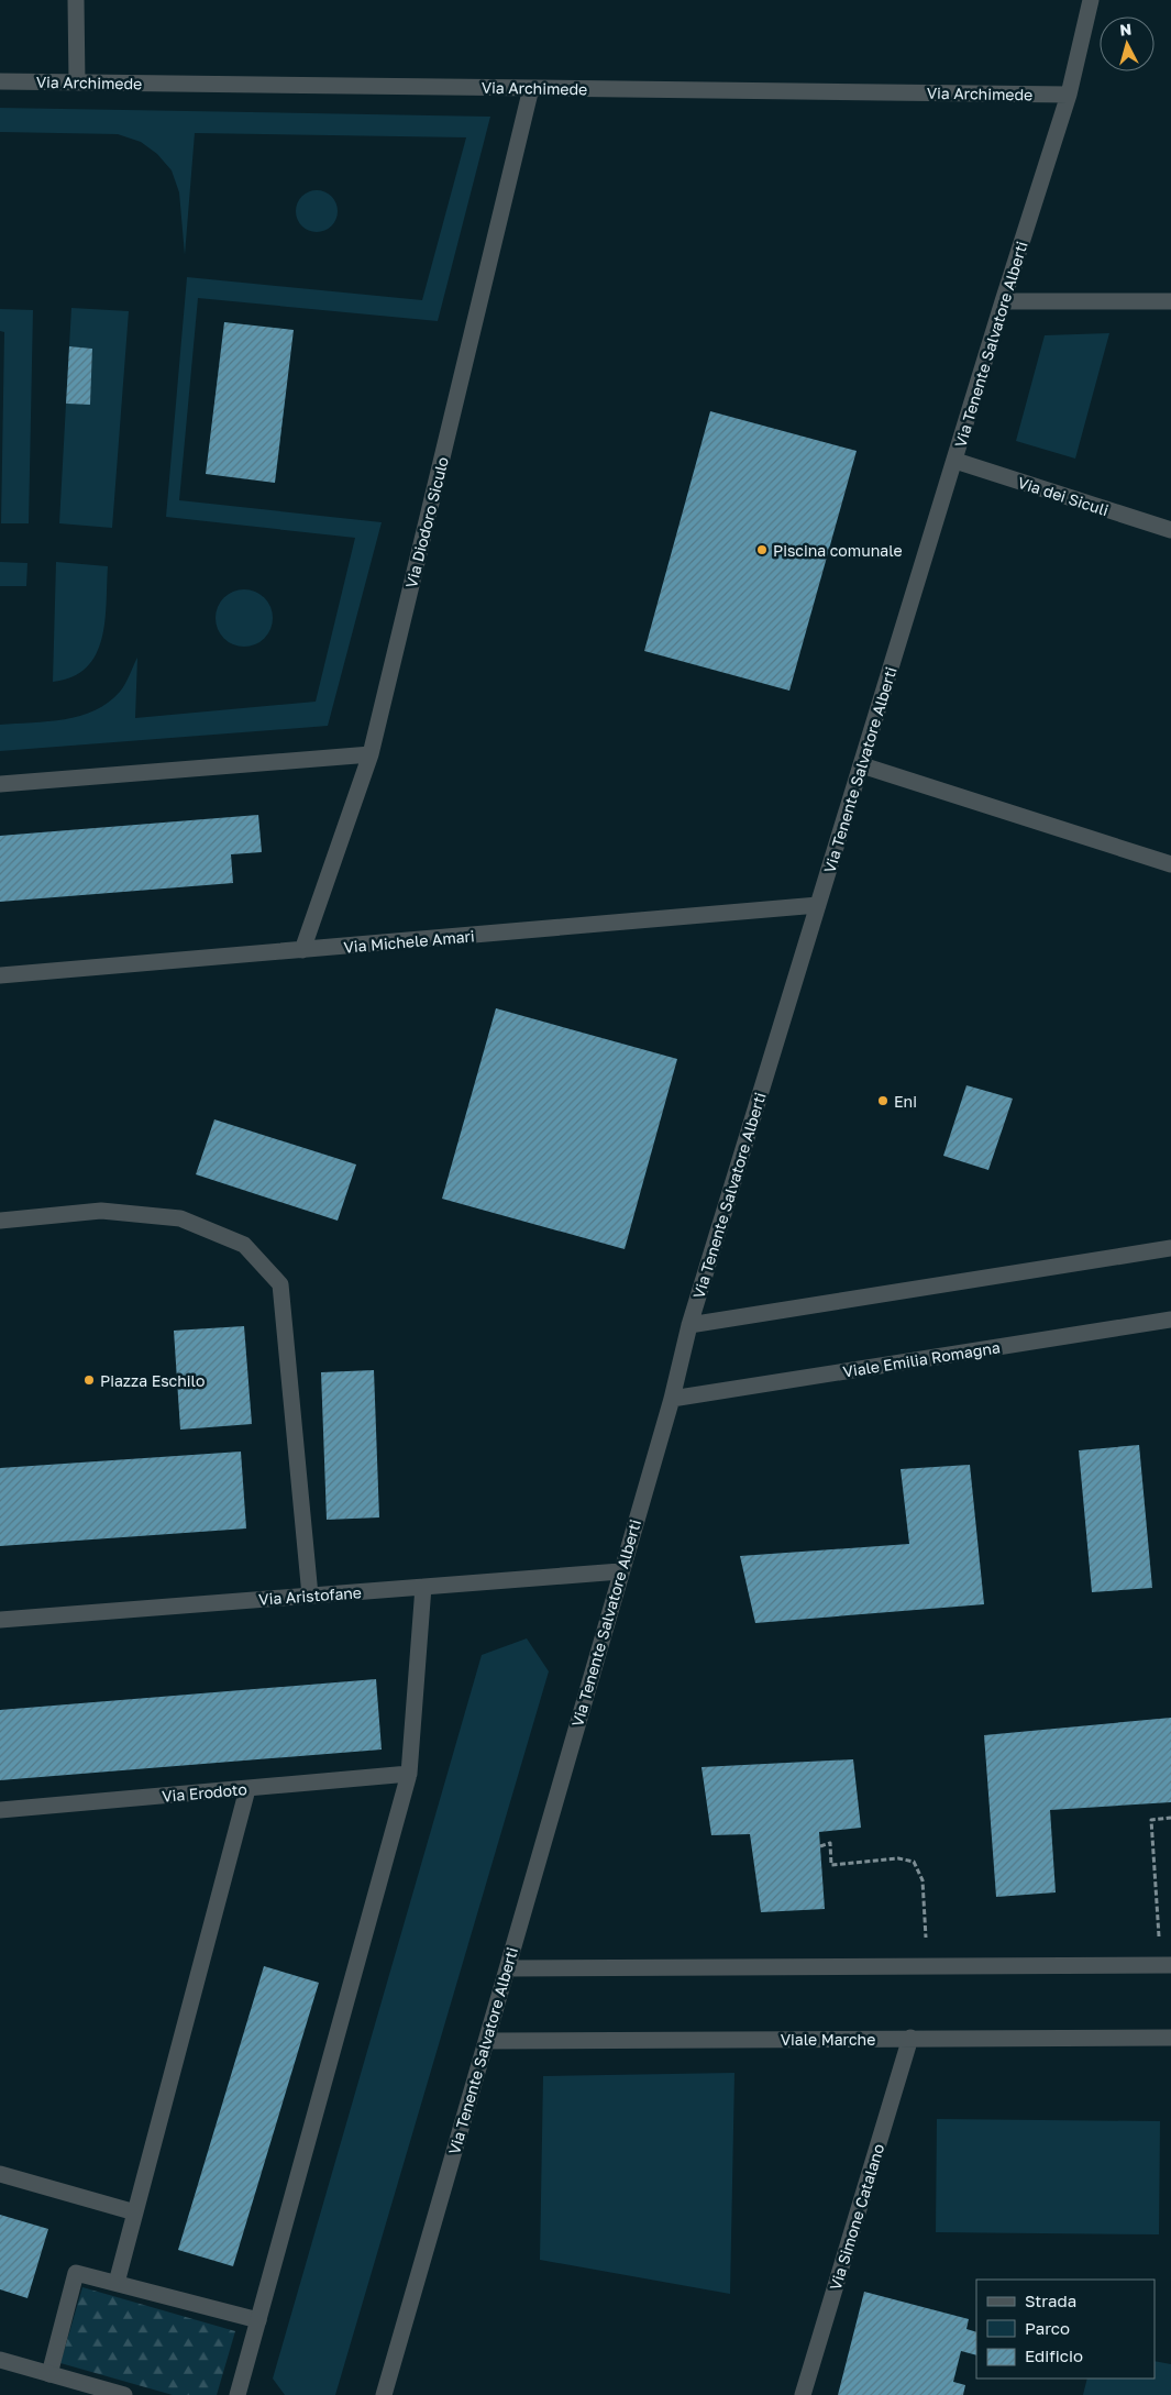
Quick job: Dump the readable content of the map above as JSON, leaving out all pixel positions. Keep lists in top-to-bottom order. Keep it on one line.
{"streets":{"street":["Via Archimede","Via Tenente Salvatore Alberti","Via dei Siculi","Via Diodoro Siculo","Via Michele Amari","Viale Emilia Romagna","Via Aristofane","Via Erodoto","Viale Marche","Via Simone Catalano"]},"crossings":[["Via Archimede","Via Tenente Salvatore Alberti"],["Via Archimede","Via Diodoro Siculo"],["Via Tenente Salvatore Alberti","Via dei Siculi"],["Via Tenente Salvatore Alberti","Via Michele Amari"],["Via Tenente Salvatore Alberti","Viale Emilia Romagna"],["Via Tenente Salvatore Alberti","Via Aristofane"],["Via Tenente Salvatore Alberti","Viale Marche"],["Via Diodoro Siculo","Via Michele Amari"],["Viale Marche","Via Simone Catalano"]],"places":["Piscina comunale","Eni","Piazza Eschilo"],"legend":["Strada","Parco","Edificio"],"north":"top"}
